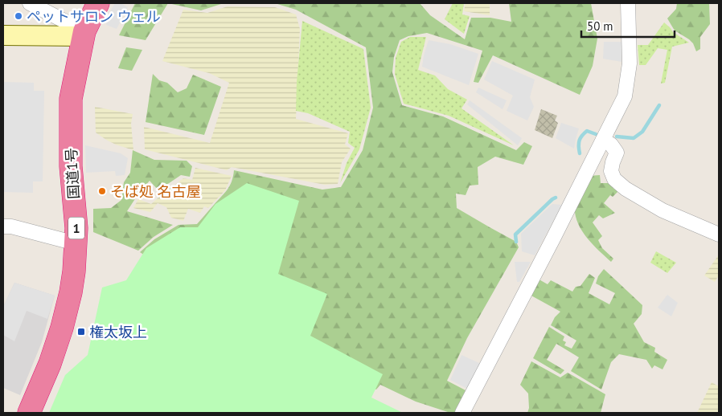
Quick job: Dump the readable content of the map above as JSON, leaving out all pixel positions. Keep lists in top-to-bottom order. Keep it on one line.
{"streets":{"highway":["国道1号","1"]},"places":{"other":["ペットサロン ウェル","そば処 名古屋"],"transit":["権太坂上"]},"scale_bar":"50 m"}
